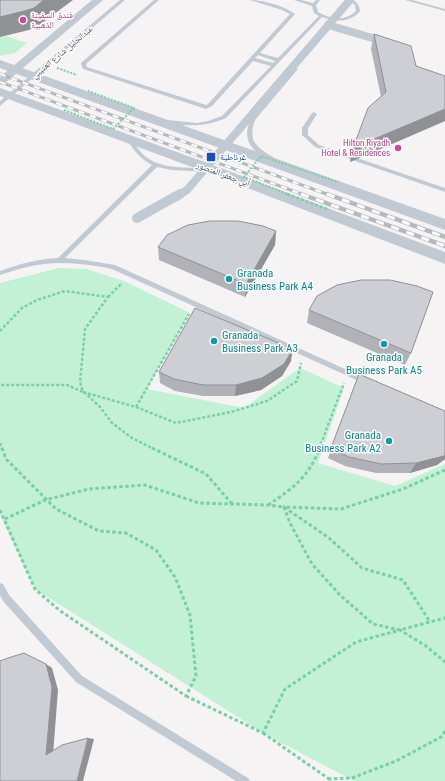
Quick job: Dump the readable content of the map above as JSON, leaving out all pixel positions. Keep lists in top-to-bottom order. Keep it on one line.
{"streets":{"street":["عبدالجليل شارع العتيبي","أبي جعفر المنصور"]},"crossings":[["عبدالجليل شارع العتيبي","أبي جعفر المنصور"]],"places":{"other":["فندق السفينة الذهبية","Hilton Riyadh Hotel & Residences","Granada Business Park A4","Granada Business Park A3","Granada Business Park A5","Granada Business Park A2"],"transit":["غرناطية"]}}
